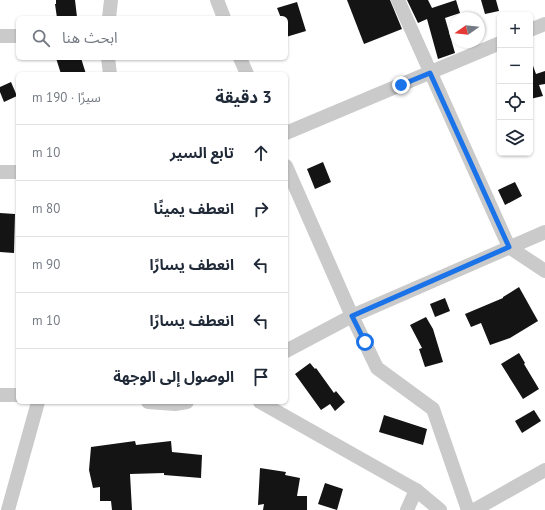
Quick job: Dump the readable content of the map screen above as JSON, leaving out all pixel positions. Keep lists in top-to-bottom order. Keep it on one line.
{"north":"left","page":{"map_buttons":["+","−"],"search":"ابحث هنا","heading":["3 دقيقة","سيرًا · 190 m"],"list":[["تابع السير","10 m"],["انعطف يمينًا","80 m"],["انعطف يسارًا","90 m"],["انعطف يسارًا","10 m"],"الوصول إلى الوجهة"]}}
